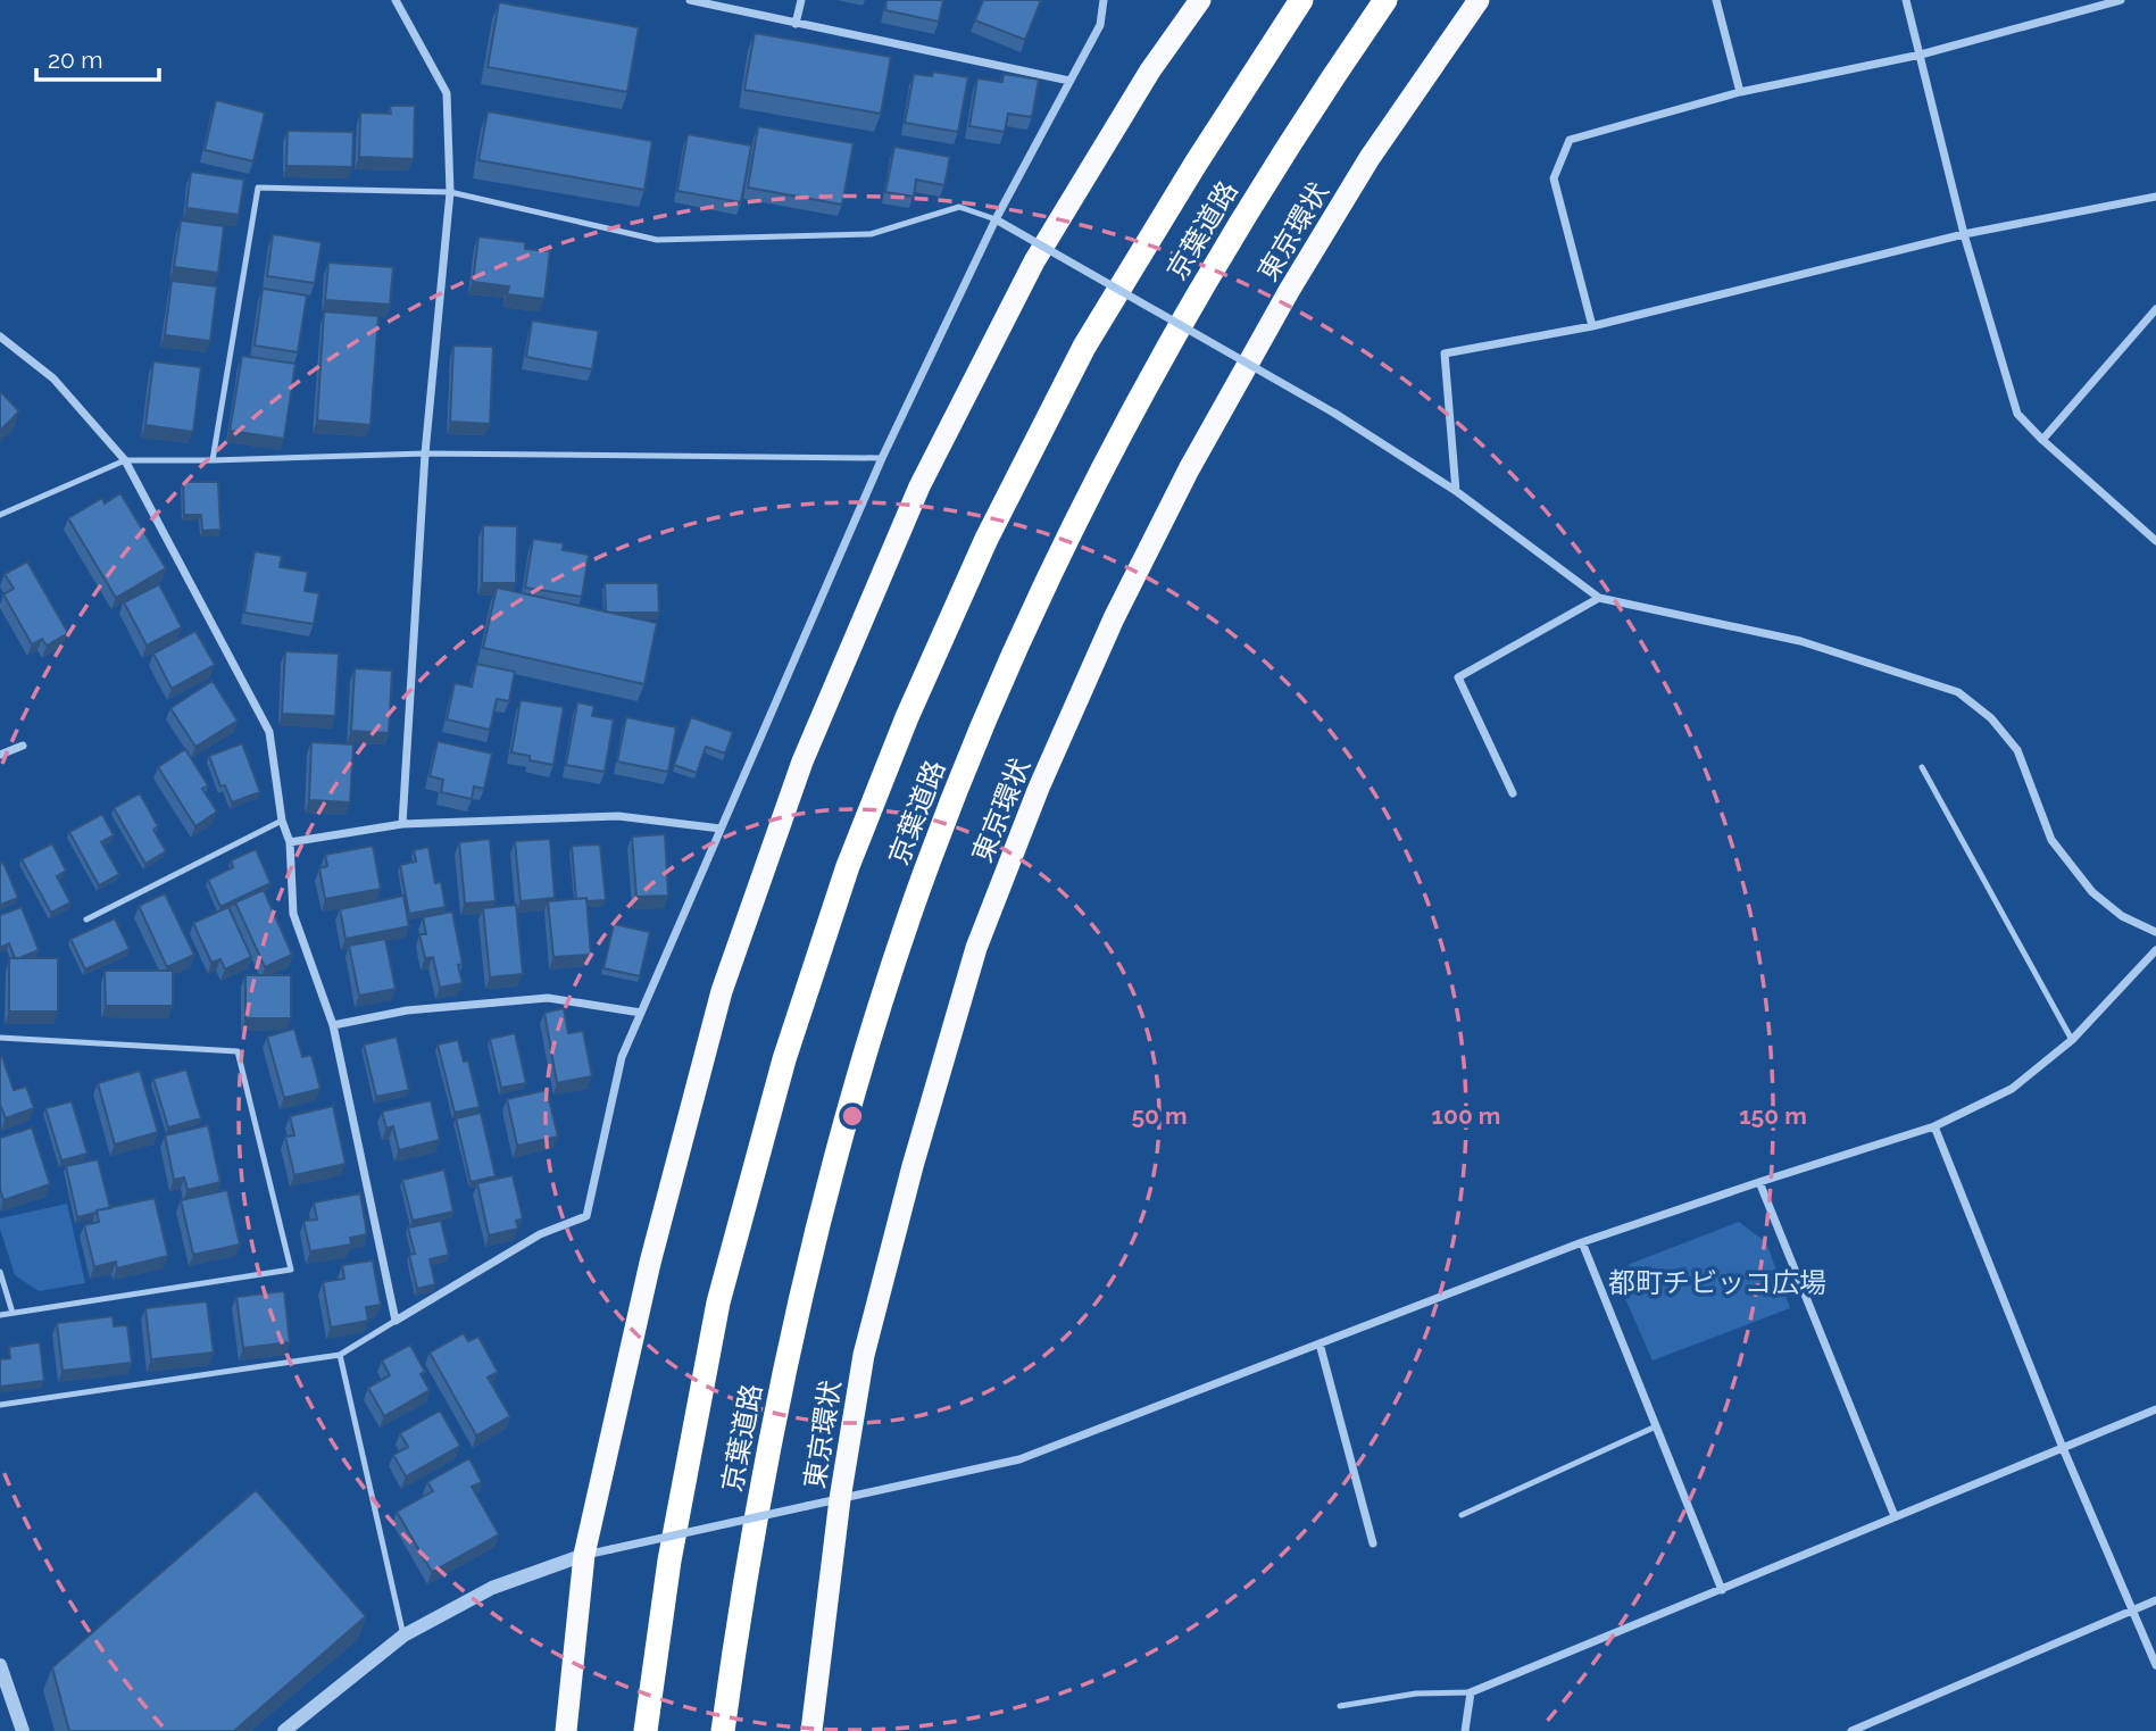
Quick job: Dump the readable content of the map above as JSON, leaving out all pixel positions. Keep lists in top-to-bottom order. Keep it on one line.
{"streets":{"highway":["京葉道路","東京環状"]},"parks":["都町チビッコ広場"],"scale_bar":"20 m","rings":["50 m","100 m","150 m"]}
